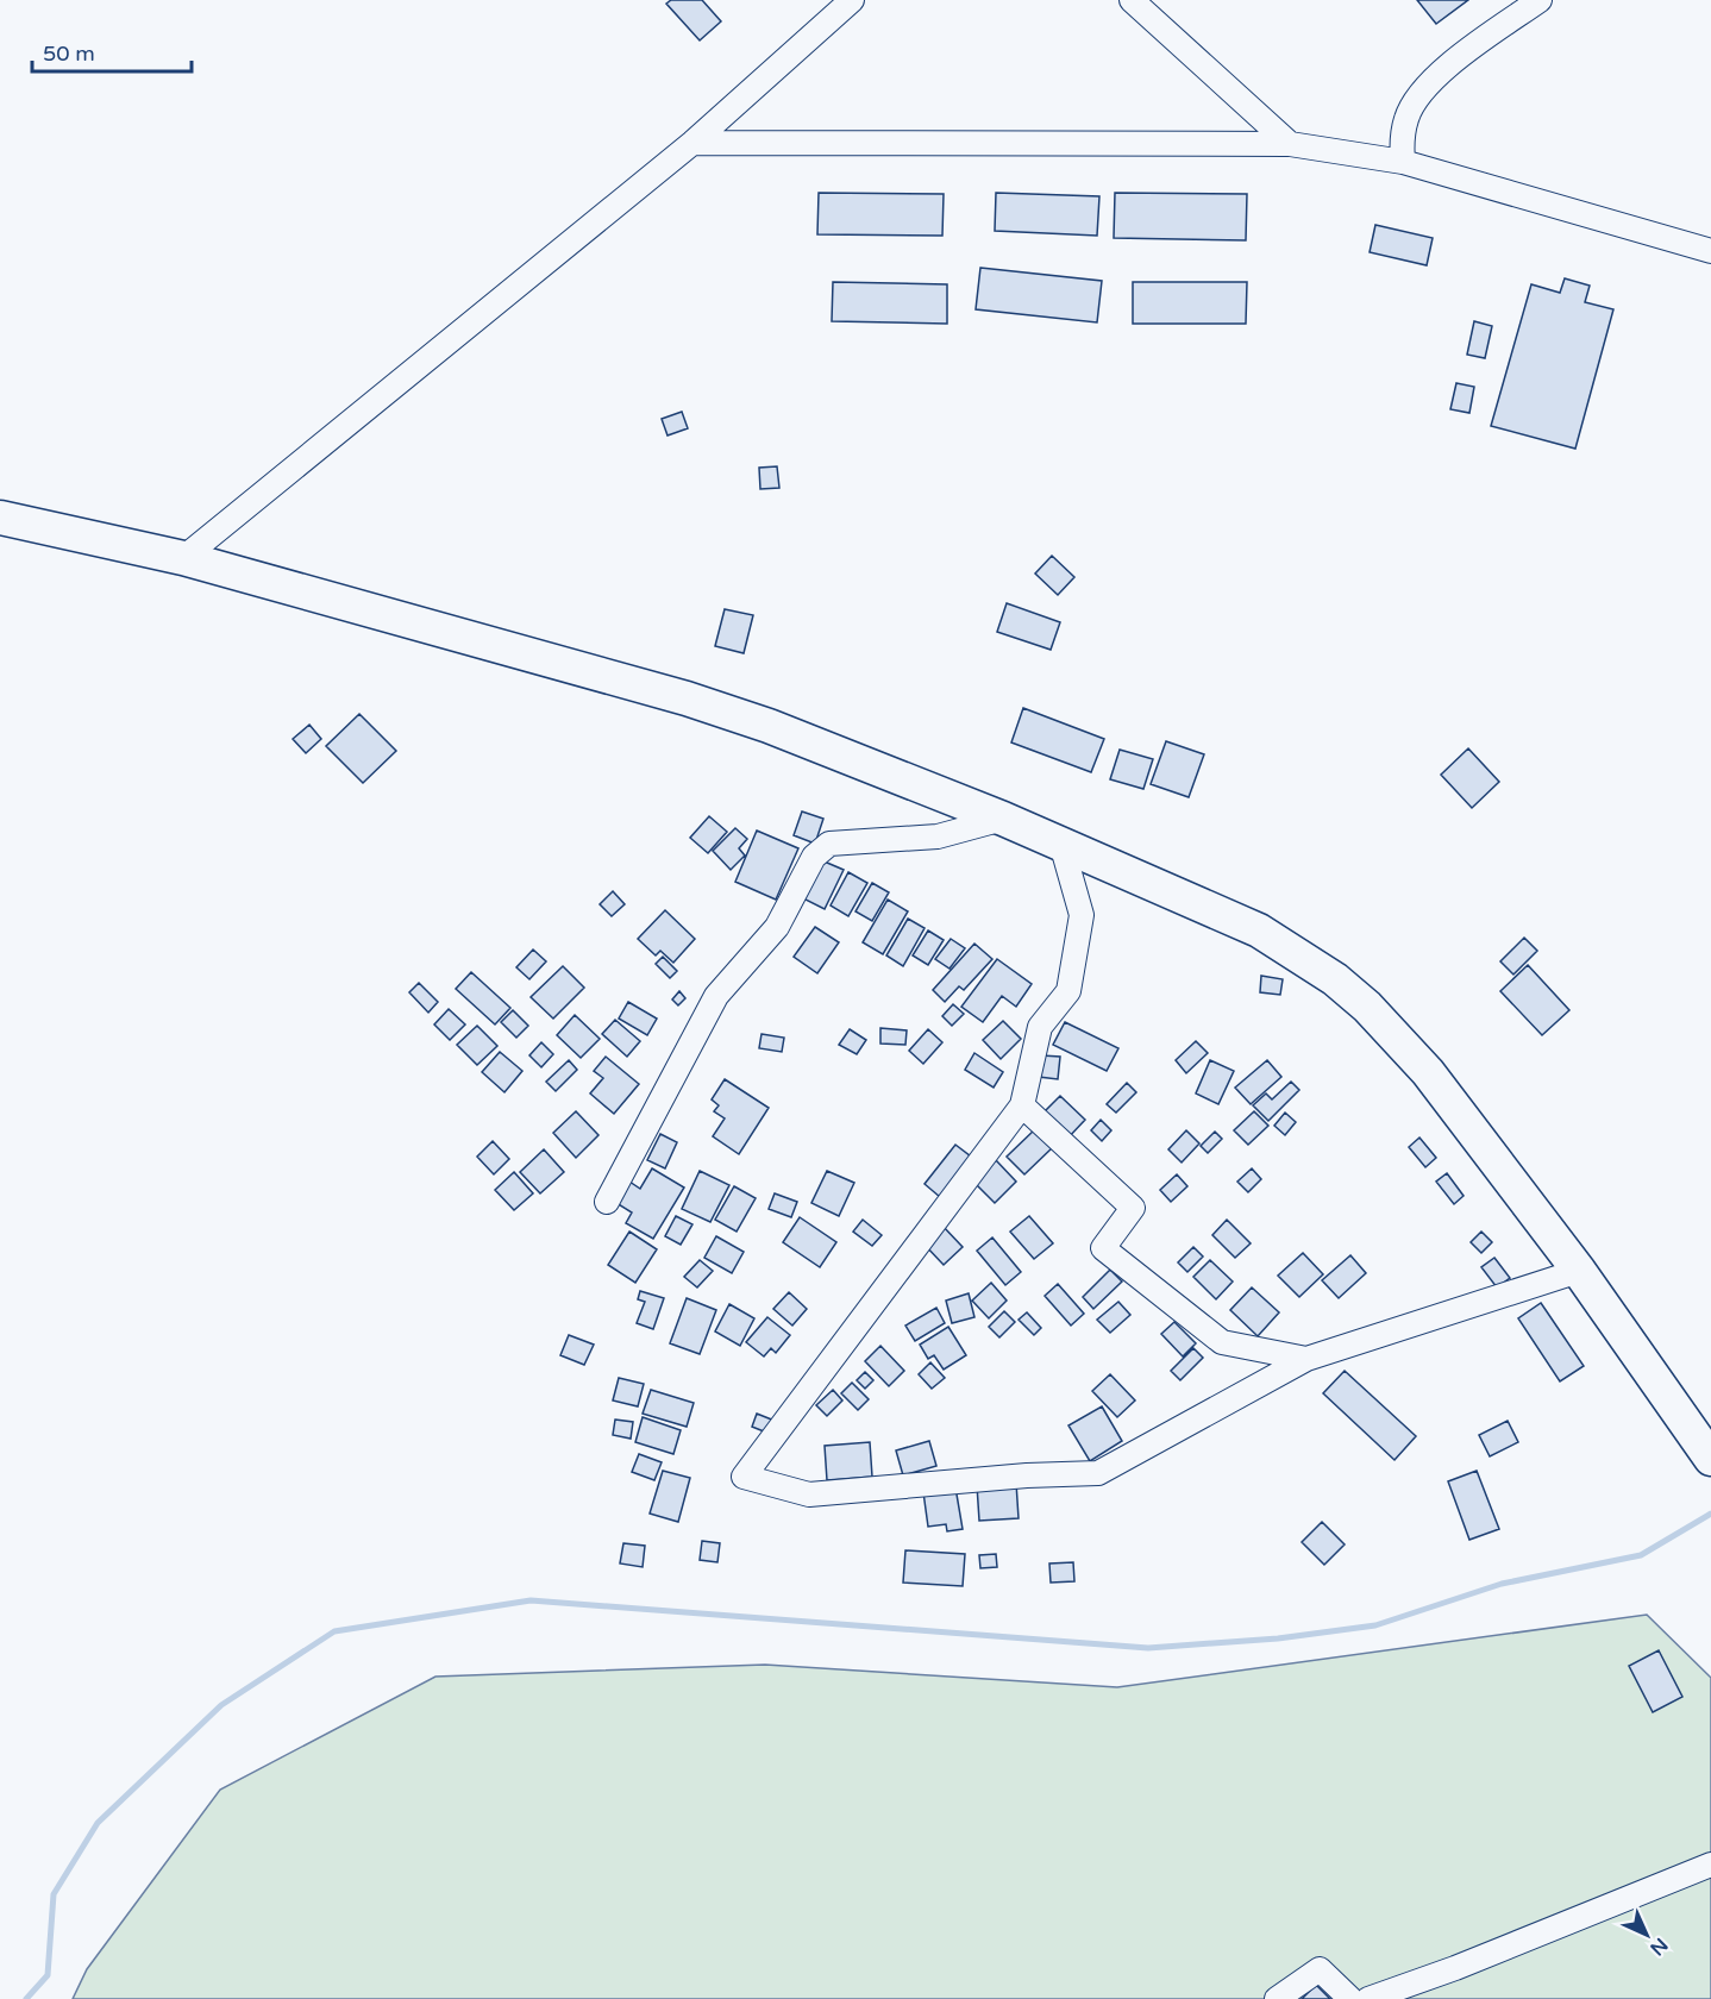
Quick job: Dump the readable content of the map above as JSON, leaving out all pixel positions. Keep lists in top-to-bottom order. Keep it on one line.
{"scale_bar":"50 m","north":"bottom right"}
